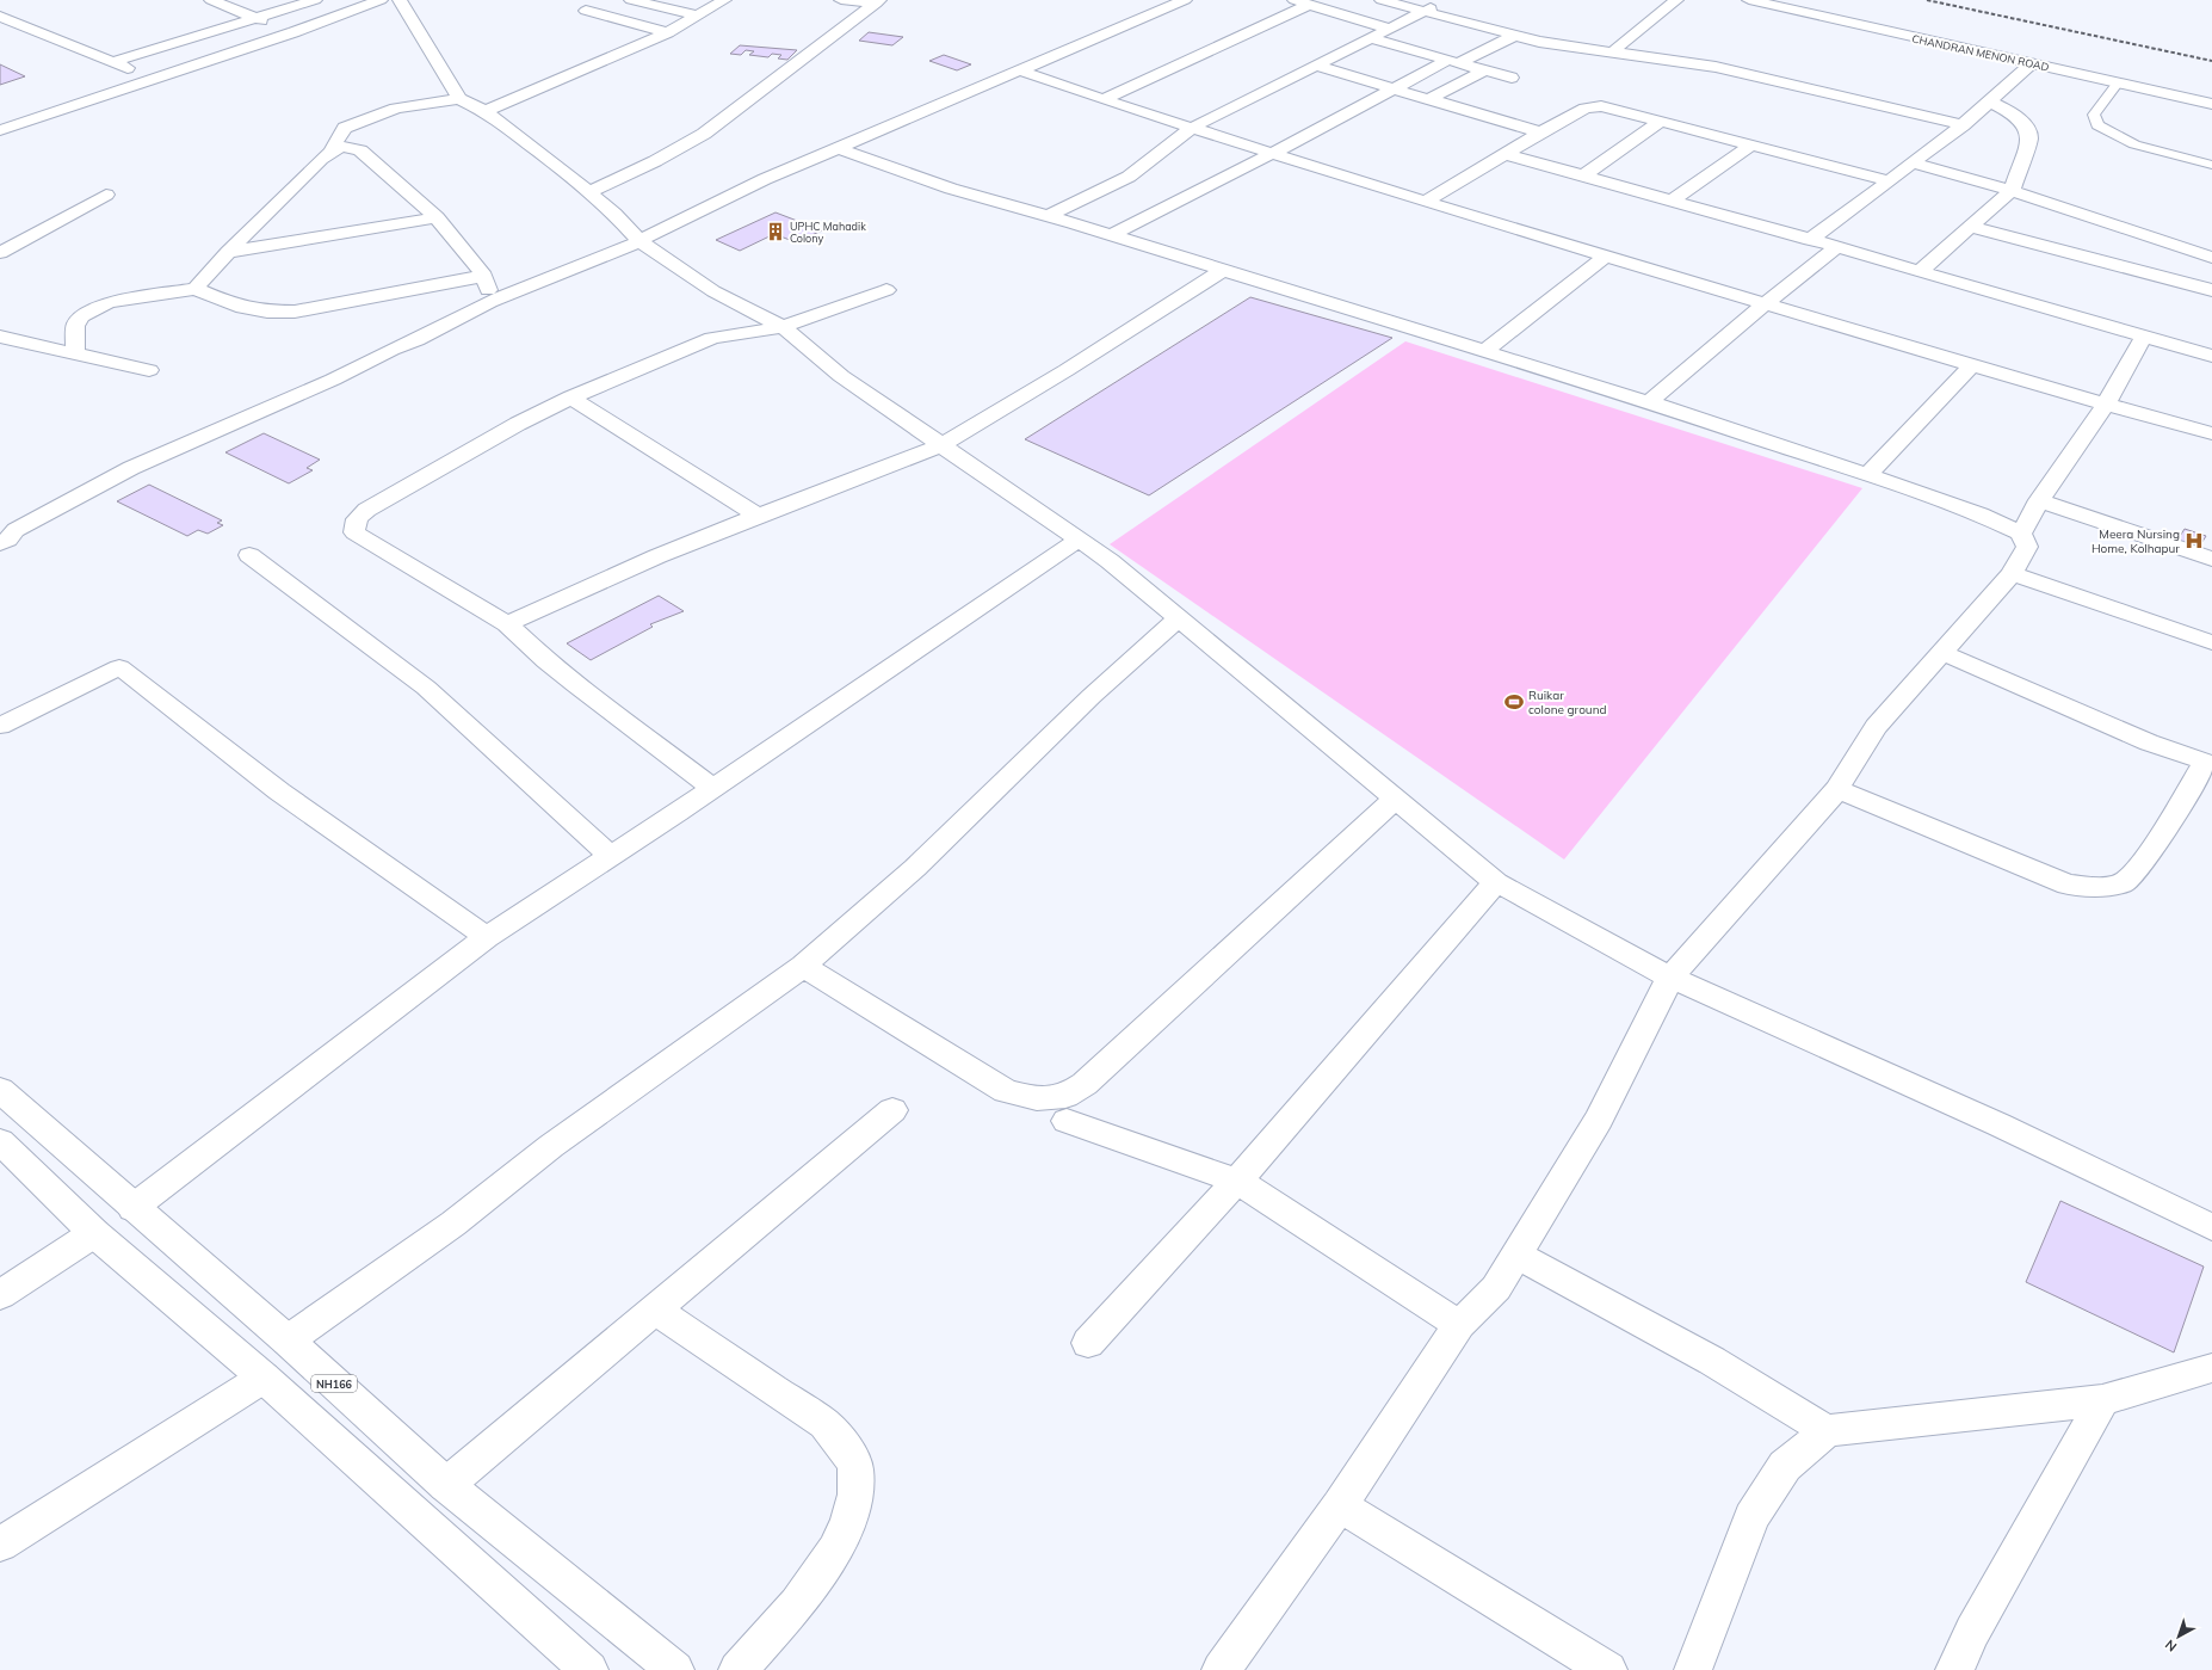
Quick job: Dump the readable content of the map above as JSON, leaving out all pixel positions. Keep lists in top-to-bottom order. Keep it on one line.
{"streets":{"main road":["CHANDRAN MENON ROAD","NH166"]},"places":{"building":["UPHC Mahadik Colony"],"hospital":["Meera Nursing Home, Kolhapur"],"sports":["Ruikar colone ground"]},"north":"bottom left"}
